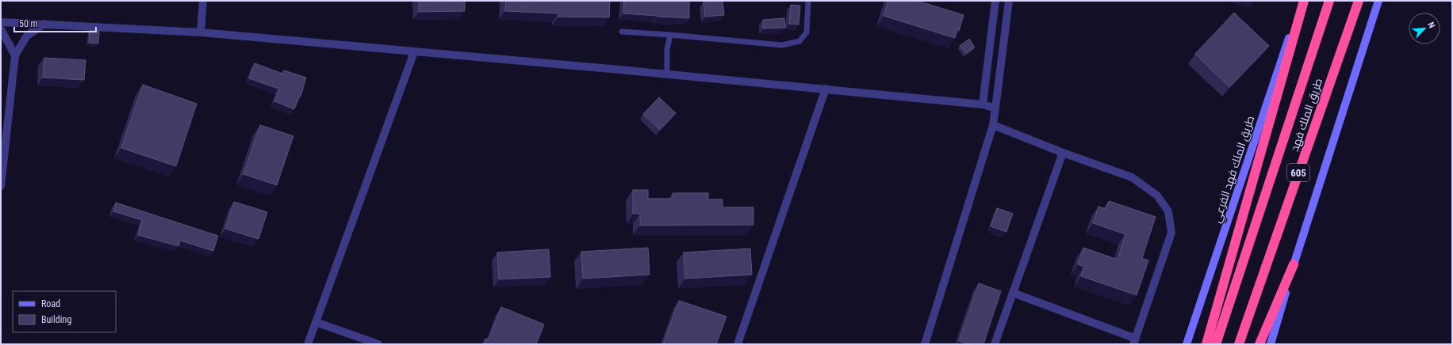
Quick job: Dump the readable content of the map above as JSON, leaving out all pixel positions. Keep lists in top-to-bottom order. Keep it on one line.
{"streets":{"highway":["طريق الملك فهد","605"],"main road":["طريق الملك فهد الفرعي"]},"legend":["Road","Building"],"scale_bar":"50 m","north":"top right"}
